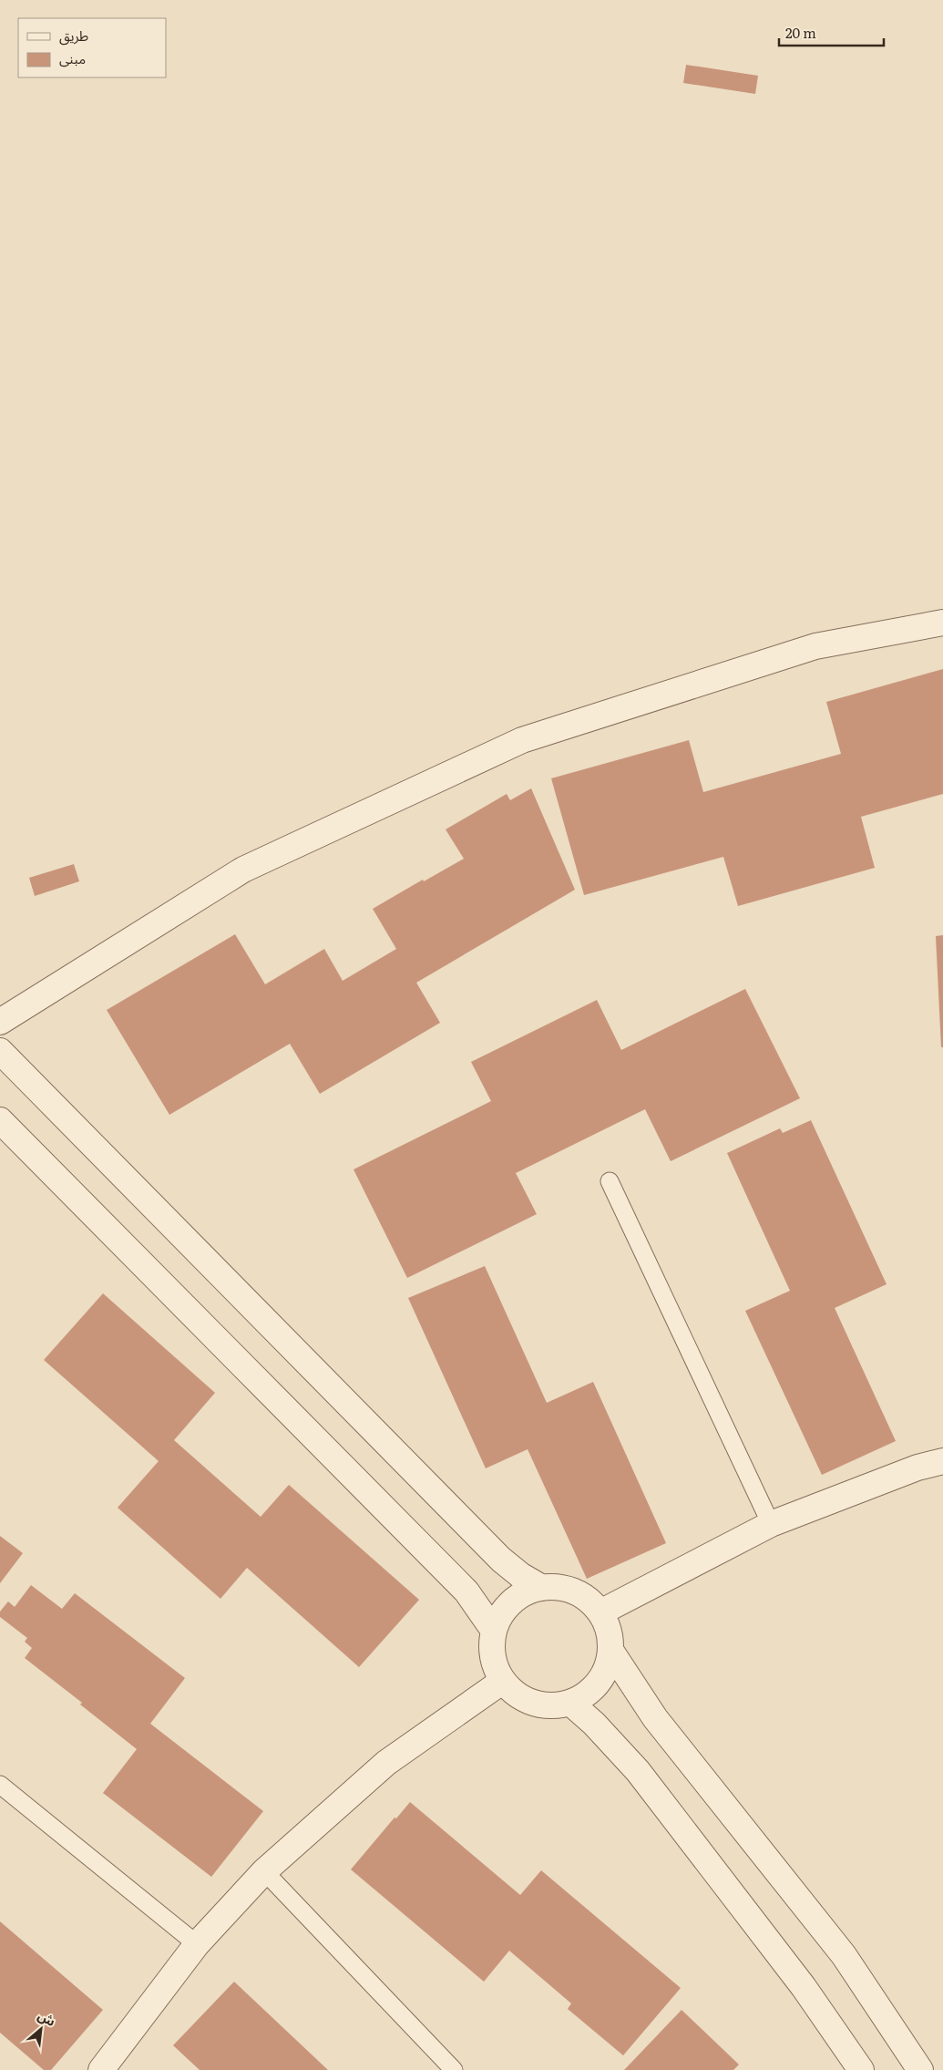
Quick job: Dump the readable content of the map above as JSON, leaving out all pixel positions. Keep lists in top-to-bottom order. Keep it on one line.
{"legend":["طريق","مبنى"],"scale_bar":"20 m","north":"top right"}
